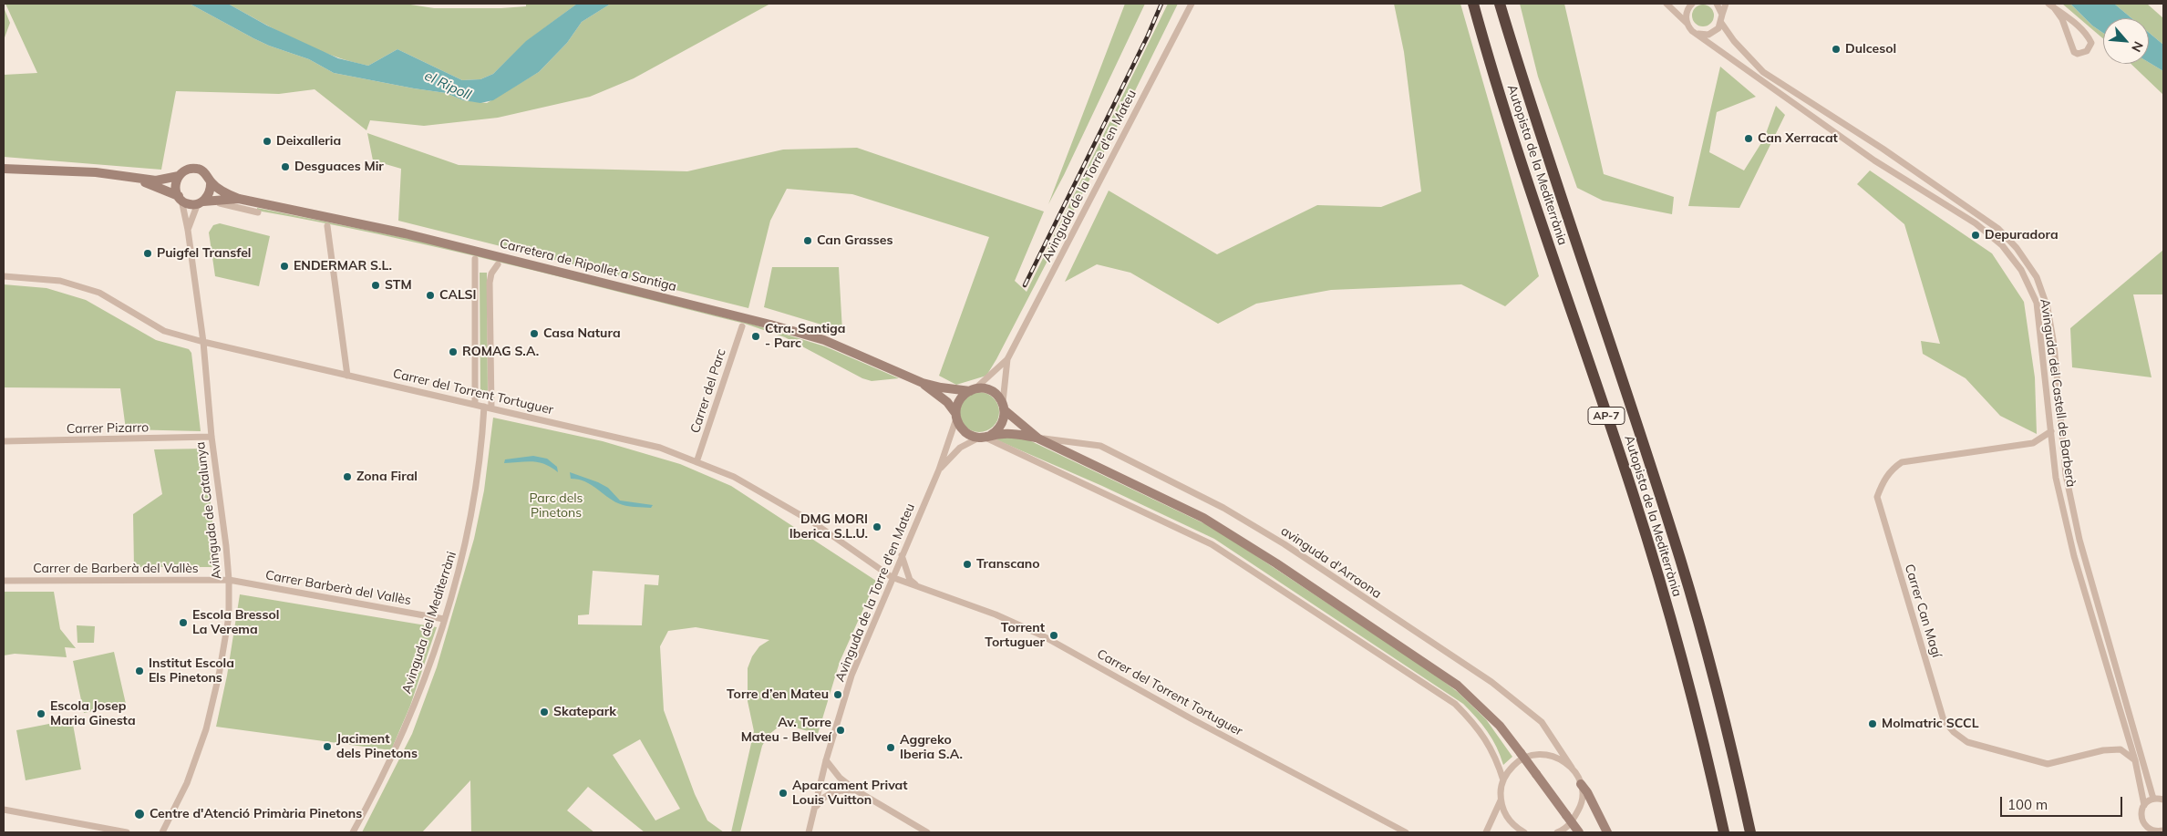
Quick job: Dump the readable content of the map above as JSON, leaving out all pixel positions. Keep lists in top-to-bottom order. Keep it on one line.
{"streets":{"highway":["Autopista de la Mediterrània","AP-7"],"main road":["Carretera de Ripollet a Santiga"],"street":["Avinguda de la Torre d'en Mateu","Carrer del Parc","Carrer del Torrent Tortuguer","Avinguda del Castell de Barberà","Carrer Pizarro","Avinguda de Catalunya","avinguda d'Arraona","Carrer de Barberà del Vallès","Carrer Barberà del Vallès","Carrer Can Magí","Avinguda del Mediterràni"]},"crossings":[["Avinguda de la Torre d'en Mateu","Carrer del Torrent Tortuguer"],["Carrer del Parc","Carrer del Torrent Tortuguer"],["Carrer del Torrent Tortuguer","Avinguda de Catalunya"],["Carrer del Torrent Tortuguer","Avinguda del Mediterràni"],["Avinguda del Castell de Barberà","Carrer Can Magí"],["Carrer Pizarro","Avinguda de Catalunya"],["Avinguda de Catalunya","Carrer de Barberà del Vallès"],["Avinguda de Catalunya","Carrer Barberà del Vallès"],["Carrer de Barberà del Vallès","Carrer Barberà del Vallès"],["Carrer Barberà del Vallès","Avinguda del Mediterràni"]],"water":["el Ripoll"],"parks":["Parc dels Pinetons"],"places":["Dulcesol","Can Xerracat","Deixalleria","Desguaces Mir","Depuradora","Can Grasses","Puigfel Transfel","ENDERMAR S.L.","STM","CALSI","Casa Natura","Ctra. Santiga - Parc","ROMAG S.A.","Zona Firal","DMG MORI Iberica S.L.U.","Transcano","Escola Bressol La Verema","Torrent Tortuguer","Institut Escola Els Pinetons","Torre d’en Mateu","Skatepark","Escola Josep Maria Ginesta","Molmatric SCCL","Av. Torre Mateu - Bellveí","Jaciment dels Pinetons","Aggreko Iberia S.A.","Aparcament Privat Louis Vuitton","Centre d'Atenció Primària Pinetons"],"scale_bar":"100 m","north":"bottom right"}
